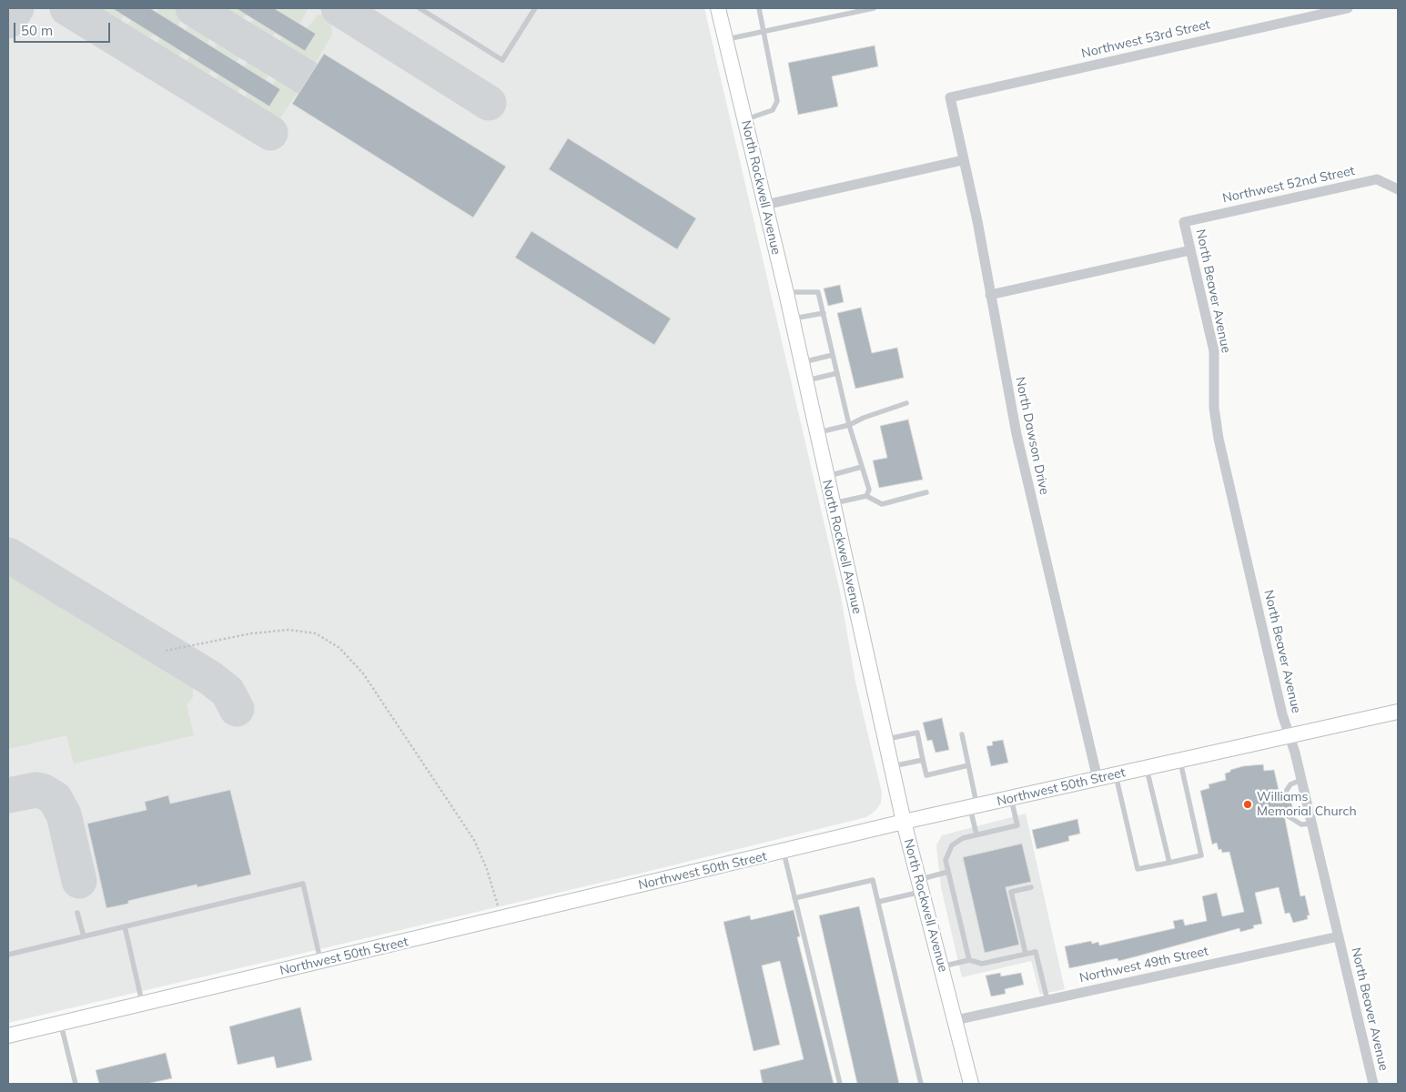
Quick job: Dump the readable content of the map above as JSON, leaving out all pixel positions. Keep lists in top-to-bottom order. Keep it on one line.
{"streets":{"street":["Northwest 53rd Street","Northwest 52nd Street","North Rockwell Avenue","North Beaver Avenue","North Dawson Drive","Northwest 50th Street","Northwest 49th Street"]},"crossings":[["Northwest 53rd Street","North Dawson Drive"],["Northwest 52nd Street","North Beaver Avenue"],["North Rockwell Avenue","Northwest 50th Street"],["North Rockwell Avenue","Northwest 49th Street"],["North Beaver Avenue","Northwest 50th Street"],["North Beaver Avenue","Northwest 49th Street"],["North Dawson Drive","Northwest 50th Street"]],"places":["Williams Memorial Church"],"scale_bar":"50 m"}
